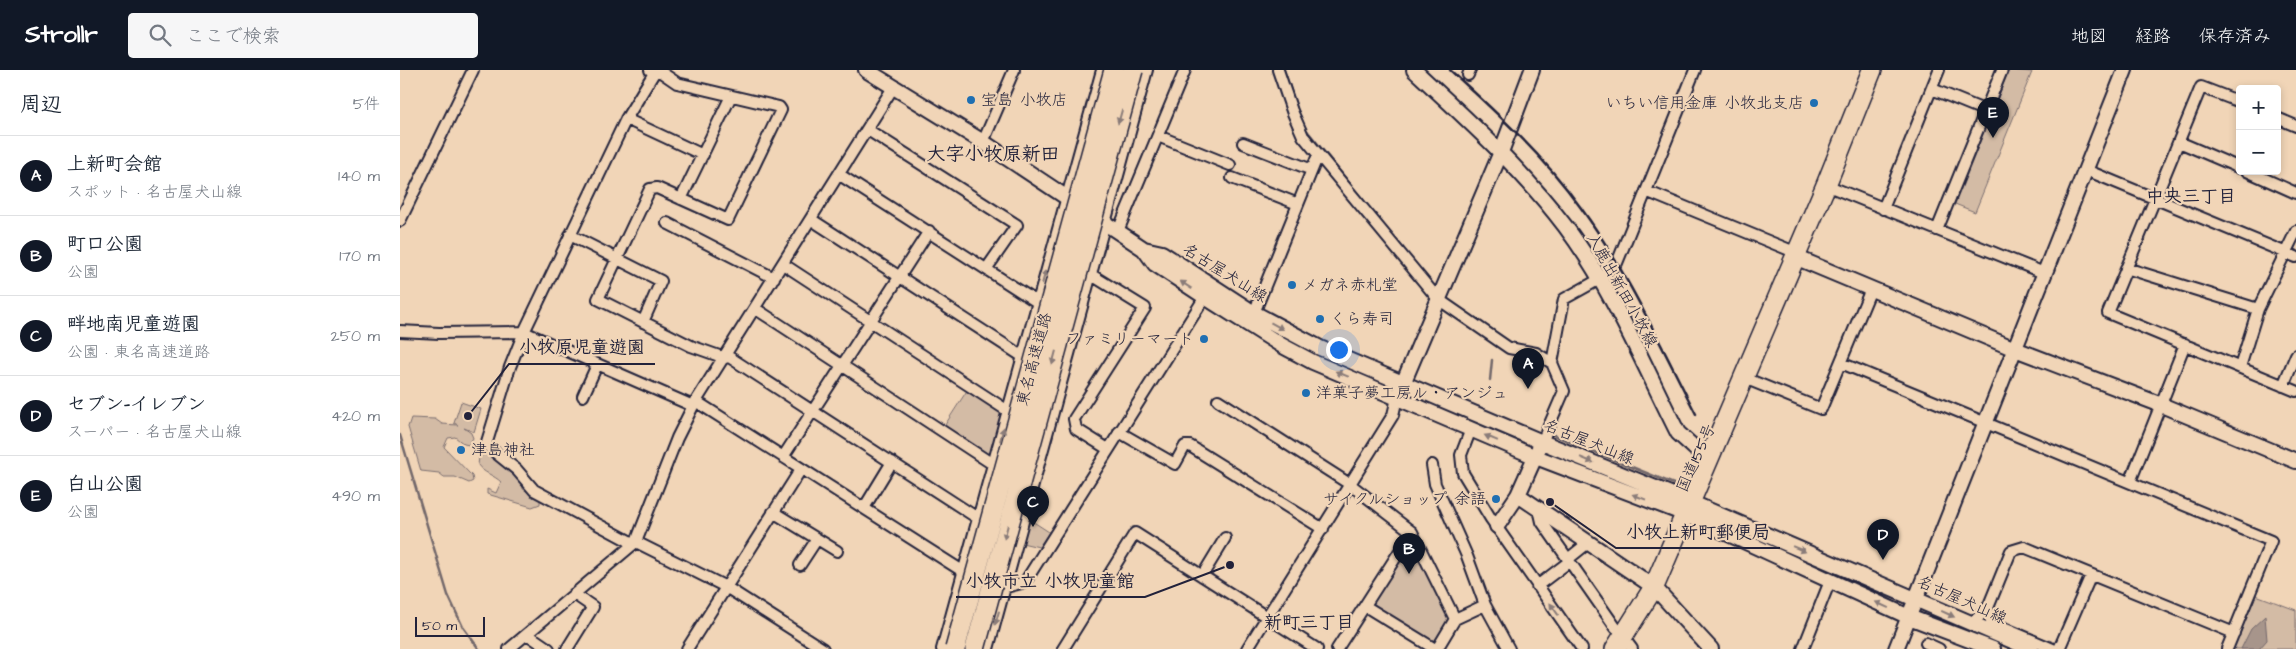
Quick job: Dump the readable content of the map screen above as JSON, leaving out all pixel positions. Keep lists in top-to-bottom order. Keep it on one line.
{"streets":{"highway":["東名高速道路","国道155号"],"main road":["名古屋犬山線","入鹿出新田小牧線"]},"crossings":[["名古屋犬山線","国道155号"],["入鹿出新田小牧線","国道155号"]],"districts":["大字小牧原新田","中央三丁目","新町三丁目"],"places":["宝島 小牧店","いちい信用金庫 小牧北支店","メガネ赤札堂","くら寿司","ファミリーマート","洋菓子夢工房ル・アンジュ","小牧原児童遊園","津島神社","サイクルショップ 余語","小牧上新町郵便局","小牧市立 小牧児童館"],"scale_bar":"50 m","page":{"header":"Strollr","search":"ここで検索","nav":["地図","経路","保存済み"],"heading":["周辺","5件"],"map_buttons":["+","−"],"pins":["E","A","C","D","B"],"list":[{"mark":"A","name":"上新町会館","note":"スポット · 名古屋犬山線","value":"140 m"},{"mark":"B","name":"町口公園","note":"公園","value":"170 m"},{"mark":"C","name":"畔地南児童遊園","note":"公園 · 東名高速道路","value":"250 m"},{"mark":"D","name":"セブン-イレブン","note":"スーパー · 名古屋犬山線","value":"420 m"},{"mark":"E","name":"白山公園","note":"公園","value":"490 m"}],"scale":"50 m"}}
